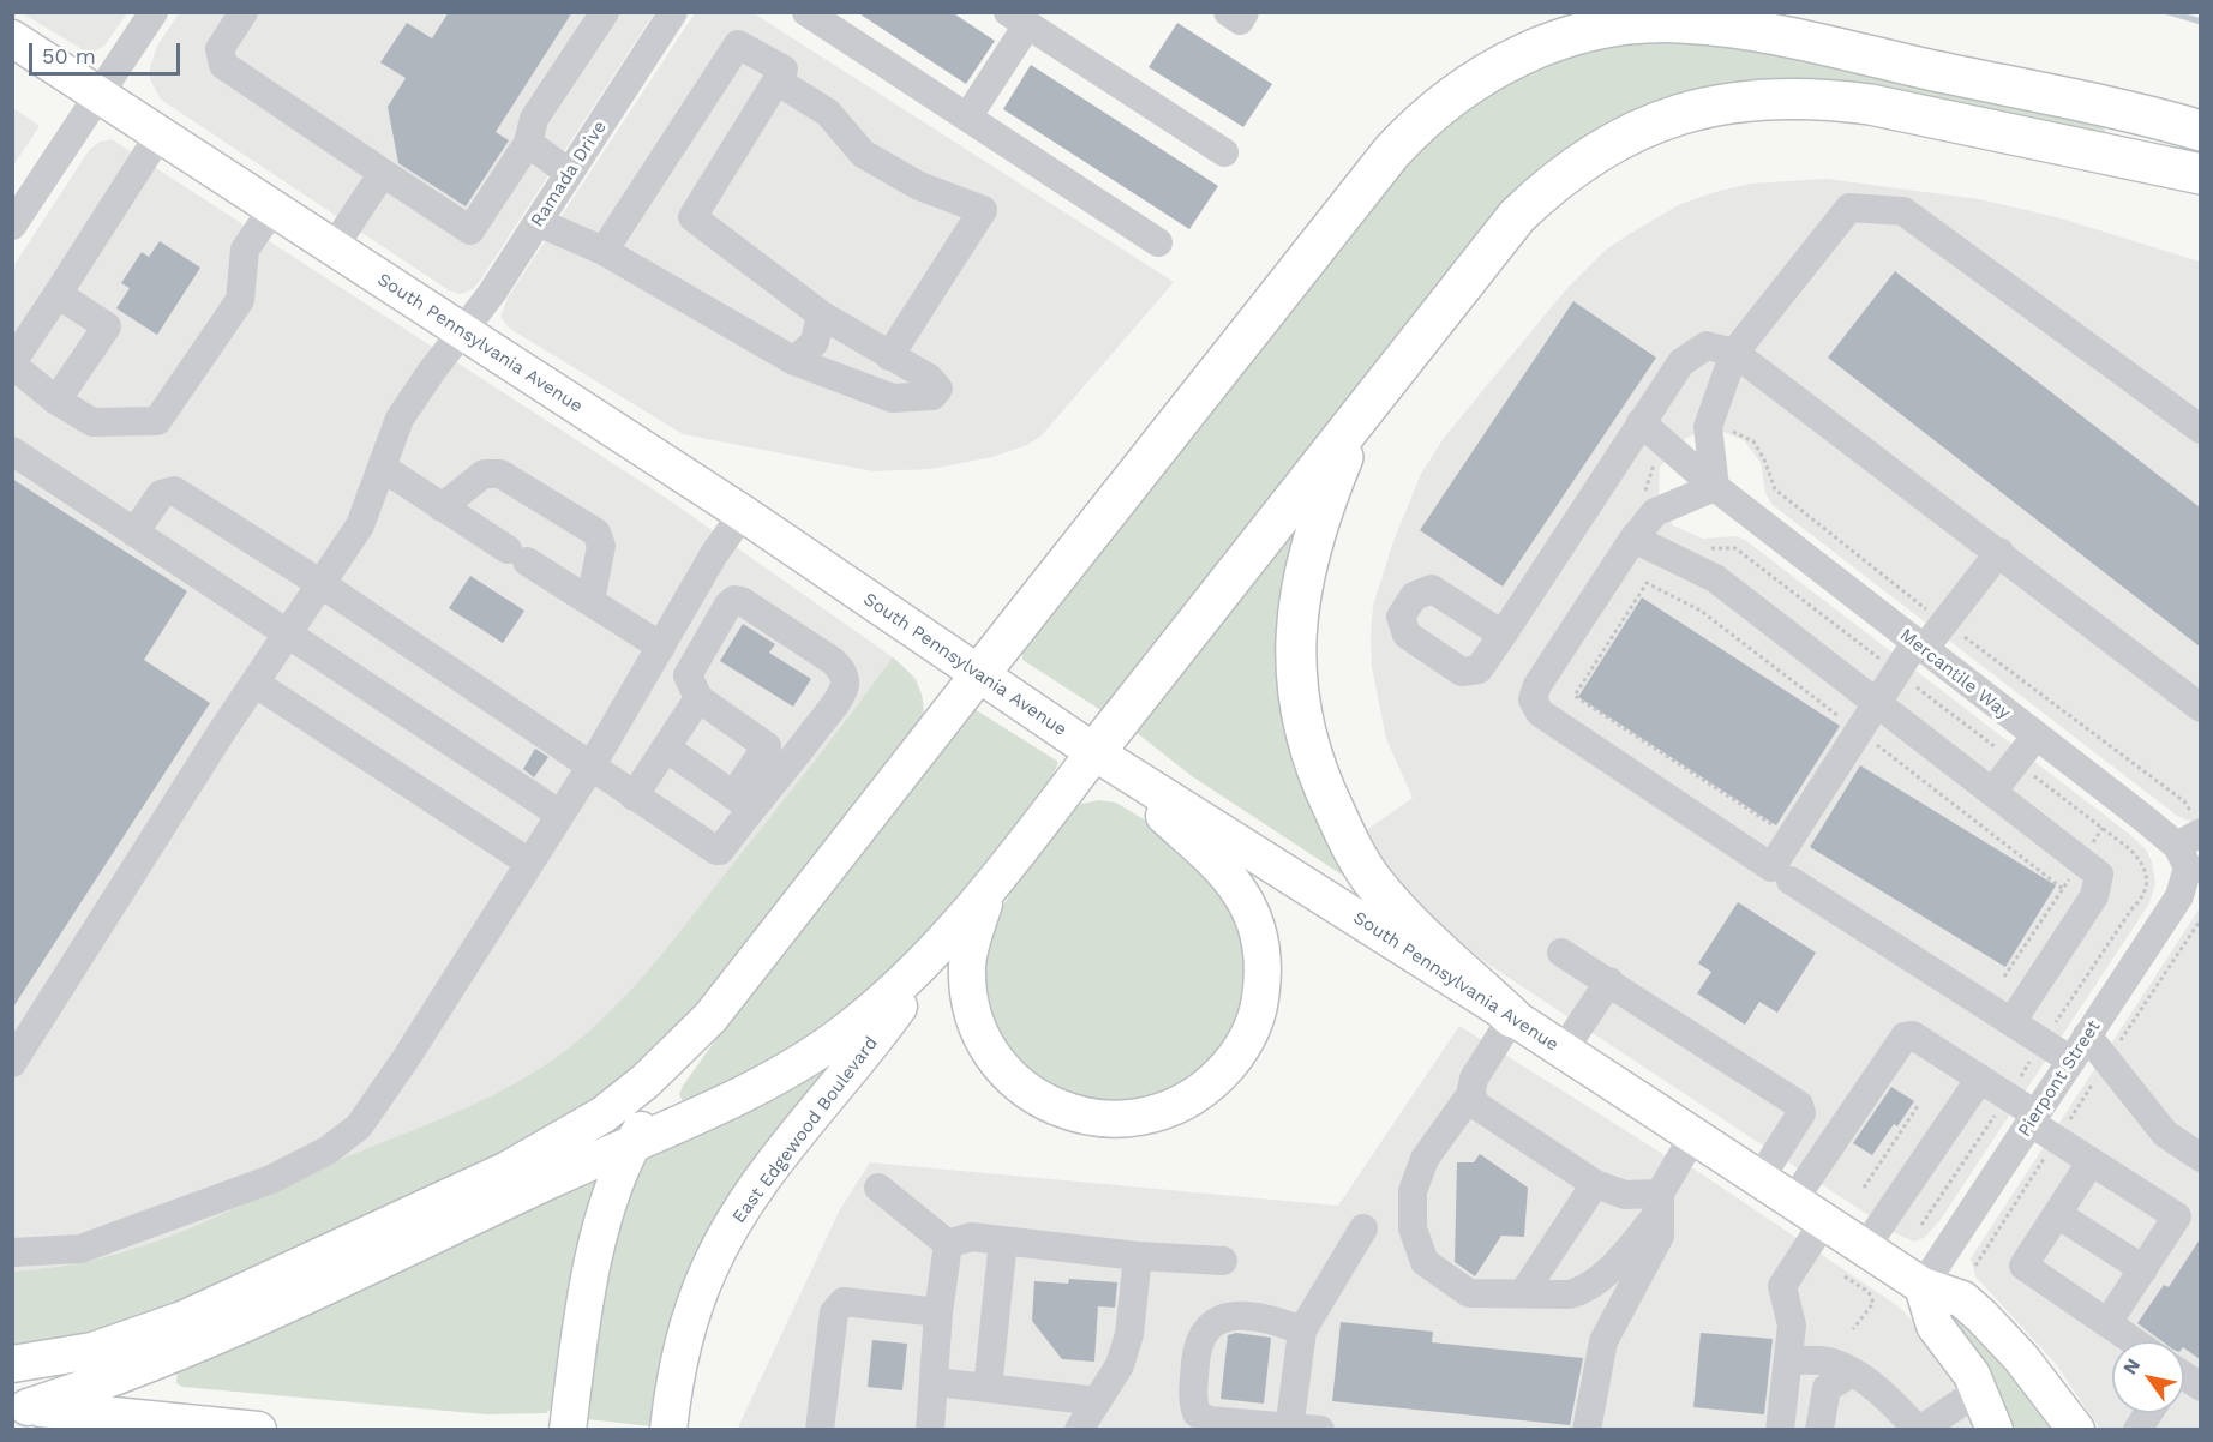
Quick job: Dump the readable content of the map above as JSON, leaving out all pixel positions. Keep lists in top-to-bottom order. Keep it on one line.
{"streets":{"main road":["South Pennsylvania Avenue","East Edgewood Boulevard"],"street":["Ramada Drive","Mercantile Way","Pierpont Street"]},"crossings":[["Ramada Drive","South Pennsylvania Avenue"],["South Pennsylvania Avenue","Pierpont Street"],["Mercantile Way","Pierpont Street"]],"scale_bar":"50 m","north":"top left"}
